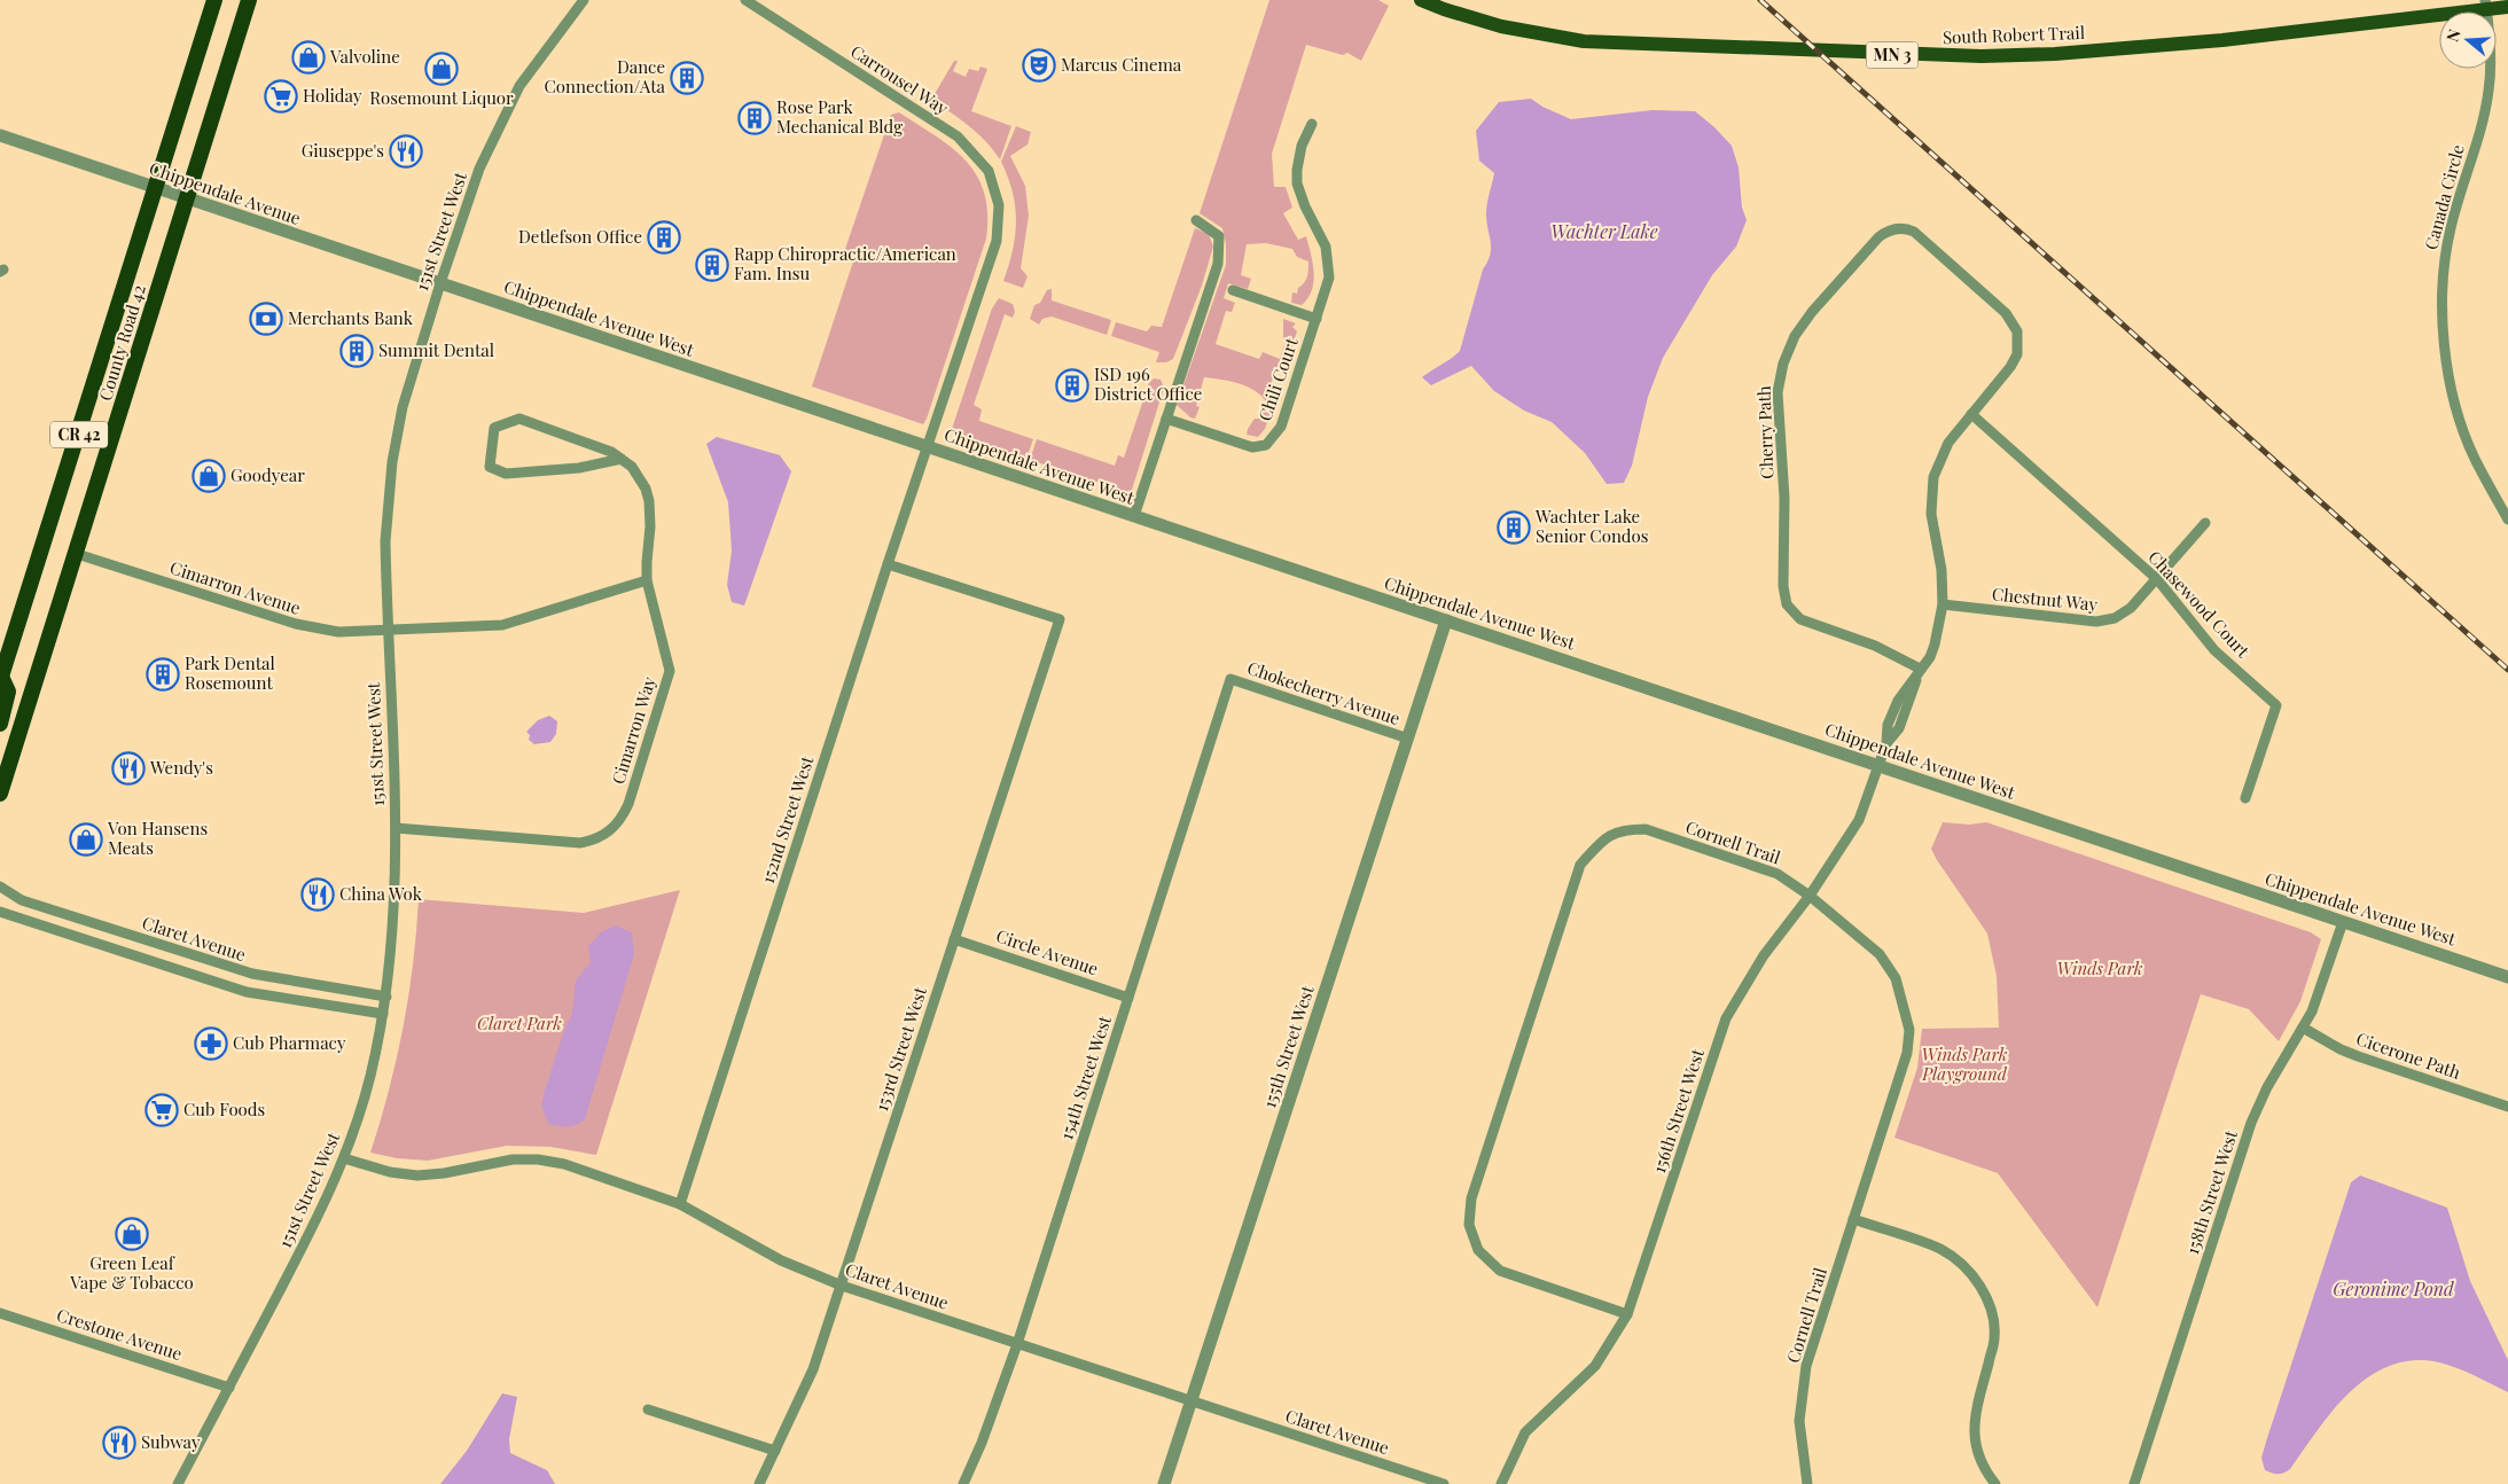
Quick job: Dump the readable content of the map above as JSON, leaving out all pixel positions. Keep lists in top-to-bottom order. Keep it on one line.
{"streets":{"highway":["County Road 42","CR 42"],"main road":["South Robert Trail","MN 3"],"street":["Carrousel Way","Chippendale Avenue","Canada Circle","151st Street West","Chippendale Avenue West","Chili Court","Cherry Path","Cimarron Avenue","Chestnut Way","Chasewood Court","Chokecherry Avenue","Cimarron Way","152nd Street West","Cornell Trail","Claret Avenue","Circle Avenue","155th Street West","153rd Street West","Cicerone Path","154th Street West","156th Street West","158th Street West","Crestone Avenue"]},"crossings":[["South Robert Trail","Canada Circle"],["Carrousel Way","Chippendale Avenue West"],["Carrousel Way","152nd Street West"],["Chippendale Avenue","151st Street West"],["Chippendale Avenue","Chippendale Avenue West"],["Chippendale Avenue","County Road 42"],["151st Street West","Chippendale Avenue West"],["151st Street West","Cimarron Avenue"],["151st Street West","Cimarron Way"],["151st Street West","Claret Avenue"],["151st Street West","Crestone Avenue"],["Chippendale Avenue West","152nd Street West"],["Chippendale Avenue West","155th Street West"],["Chippendale Avenue West","156th Street West"],["Chippendale Avenue West","158th Street West"],["County Road 42","Cimarron Avenue"],["Cherry Path","156th Street West"],["Chestnut Way","Chasewood Court"],["Chestnut Way","156th Street West"],["Chasewood Court","156th Street West"],["Chokecherry Avenue","155th Street West"],["Chokecherry Avenue","154th Street West"],["152nd Street West","Claret Avenue"],["152nd Street West","153rd Street West"],["Cornell Trail","156th Street West"],["Claret Avenue","155th Street West"],["Claret Avenue","153rd Street West"],["Claret Avenue","154th Street West"],["Circle Avenue","153rd Street West"],["Circle Avenue","154th Street West"],["Cicerone Path","158th Street West"]],"water":["Wachter Lake","Geronime Pond"],"parks":["Winds Park","Claret Park","Winds Park Playground"],"places":{"shop":["Valvoline","Rosemount Liquor","Goodyear","Von Hansens Meats","Green Leaf Vape & Tobacco"],"theatre":["Marcus Cinema"],"building":["Dance Connection/Ata","Rose Park Mechanical Bldg","Detlefson Office","Rapp Chiropractic/American Fam. Insu","Summit Dental","ISD 196 District Office","Wachter Lake Senior Condos","Park Dental Rosemount"],"supermarket":["Holiday","Cub Foods"],"restaurant":["Giuseppe's","Wendy's","China Wok","Subway"],"bank":["Merchants Bank"],"pharmacy":["Cub Pharmacy"]},"north":"left"}
